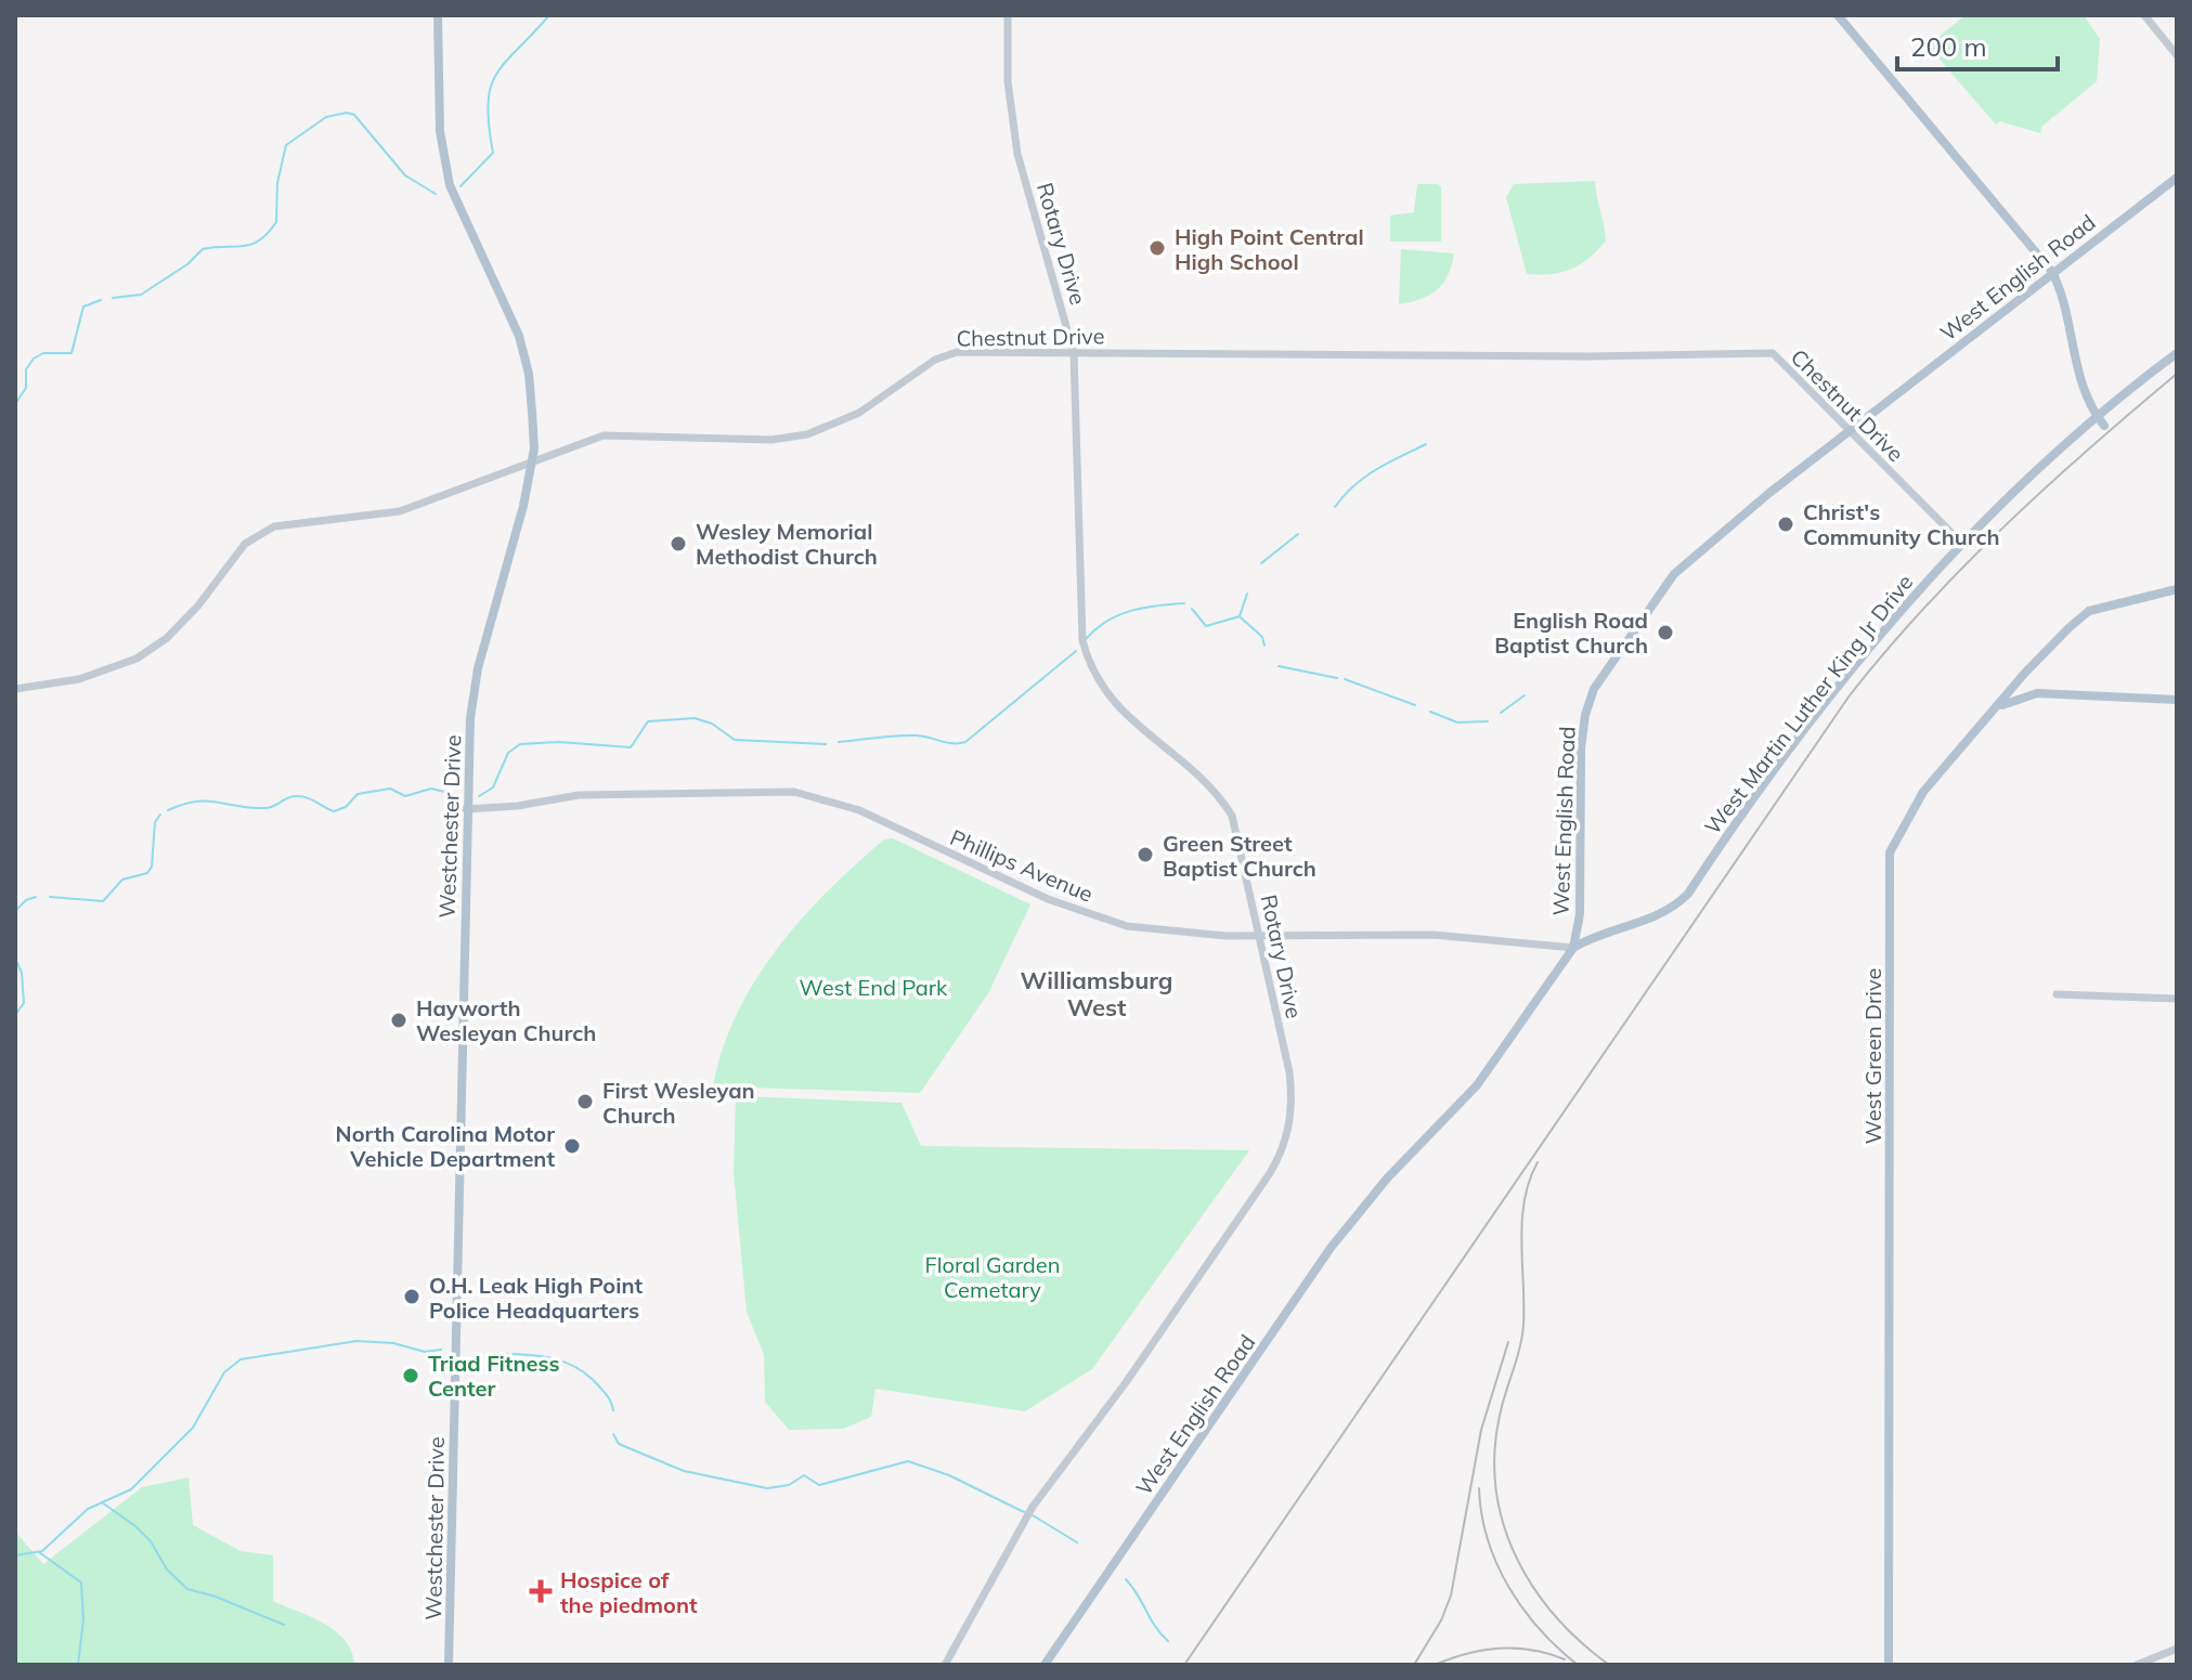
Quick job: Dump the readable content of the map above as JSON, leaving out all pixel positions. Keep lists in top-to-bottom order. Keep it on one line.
{"streets":{"main road":["West English Road","West Martin Luther King Jr Drive","Westchester Drive","West Green Drive"],"street":["Rotary Drive","Chestnut Drive","Phillips Avenue"]},"crossings":[["Rotary Drive","Chestnut Drive"],["Rotary Drive","Phillips Avenue"],["West English Road","Chestnut Drive"],["West English Road","West Martin Luther King Jr Drive"],["West English Road","Phillips Avenue"],["Chestnut Drive","West Martin Luther King Jr Drive"],["Chestnut Drive","Westchester Drive"],["West Martin Luther King Jr Drive","Phillips Avenue"],["Westchester Drive","Phillips Avenue"]],"districts":["Williamsburg West"],"parks":["West End Park","Floral Garden Cemetary"],"places":{"other":["High Point Central High School","Christ's Community Church","Wesley Memorial Methodist Church","English Road Baptist Church","Green Street Baptist Church","Hayworth Wesleyan Church","First Wesleyan Church","North Carolina Motor Vehicle Department","O.H. Leak High Point Police Headquarters","Triad Fitness Center"],"health":["Hospice of the piedmont"]},"scale_bar":"200 m"}
